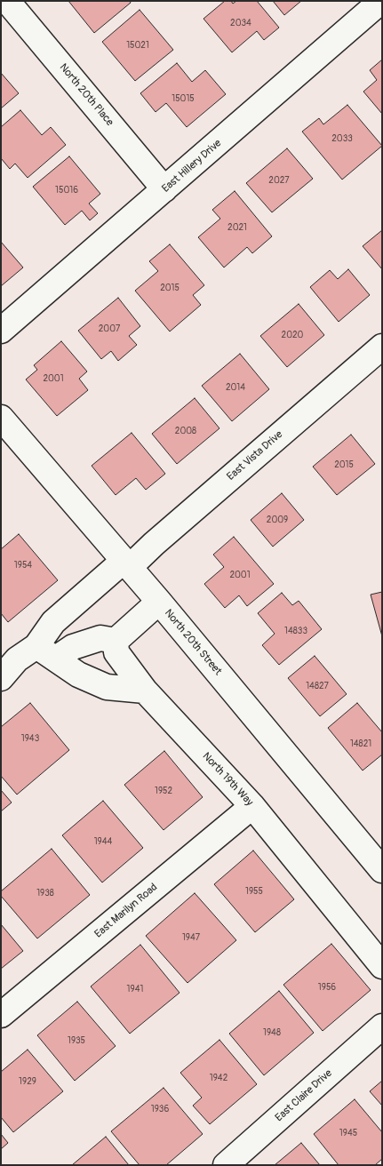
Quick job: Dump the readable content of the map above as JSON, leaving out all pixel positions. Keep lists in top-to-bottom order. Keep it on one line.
{"streets":{"street":["North 20th Place","East Hillery Drive","East Vista Drive","North 20th Street","North 19th Way","East Marilyn Road","East Claire Drive"]},"crossings":[["North 20th Place","East Hillery Drive"],["East Vista Drive","North 20th Street"],["North 19th Way","East Marilyn Road"]],"house_numbers":["2034","15021","15015","2033","2027","15016","2021","2015","2007","2020","2001","2014","2008","2015","2009","1954","2001","14833","14827","1943","14821","1952","1944","1955","1938","1947","1956","1941","1948","1935","1942","1929","1936","1945"]}
